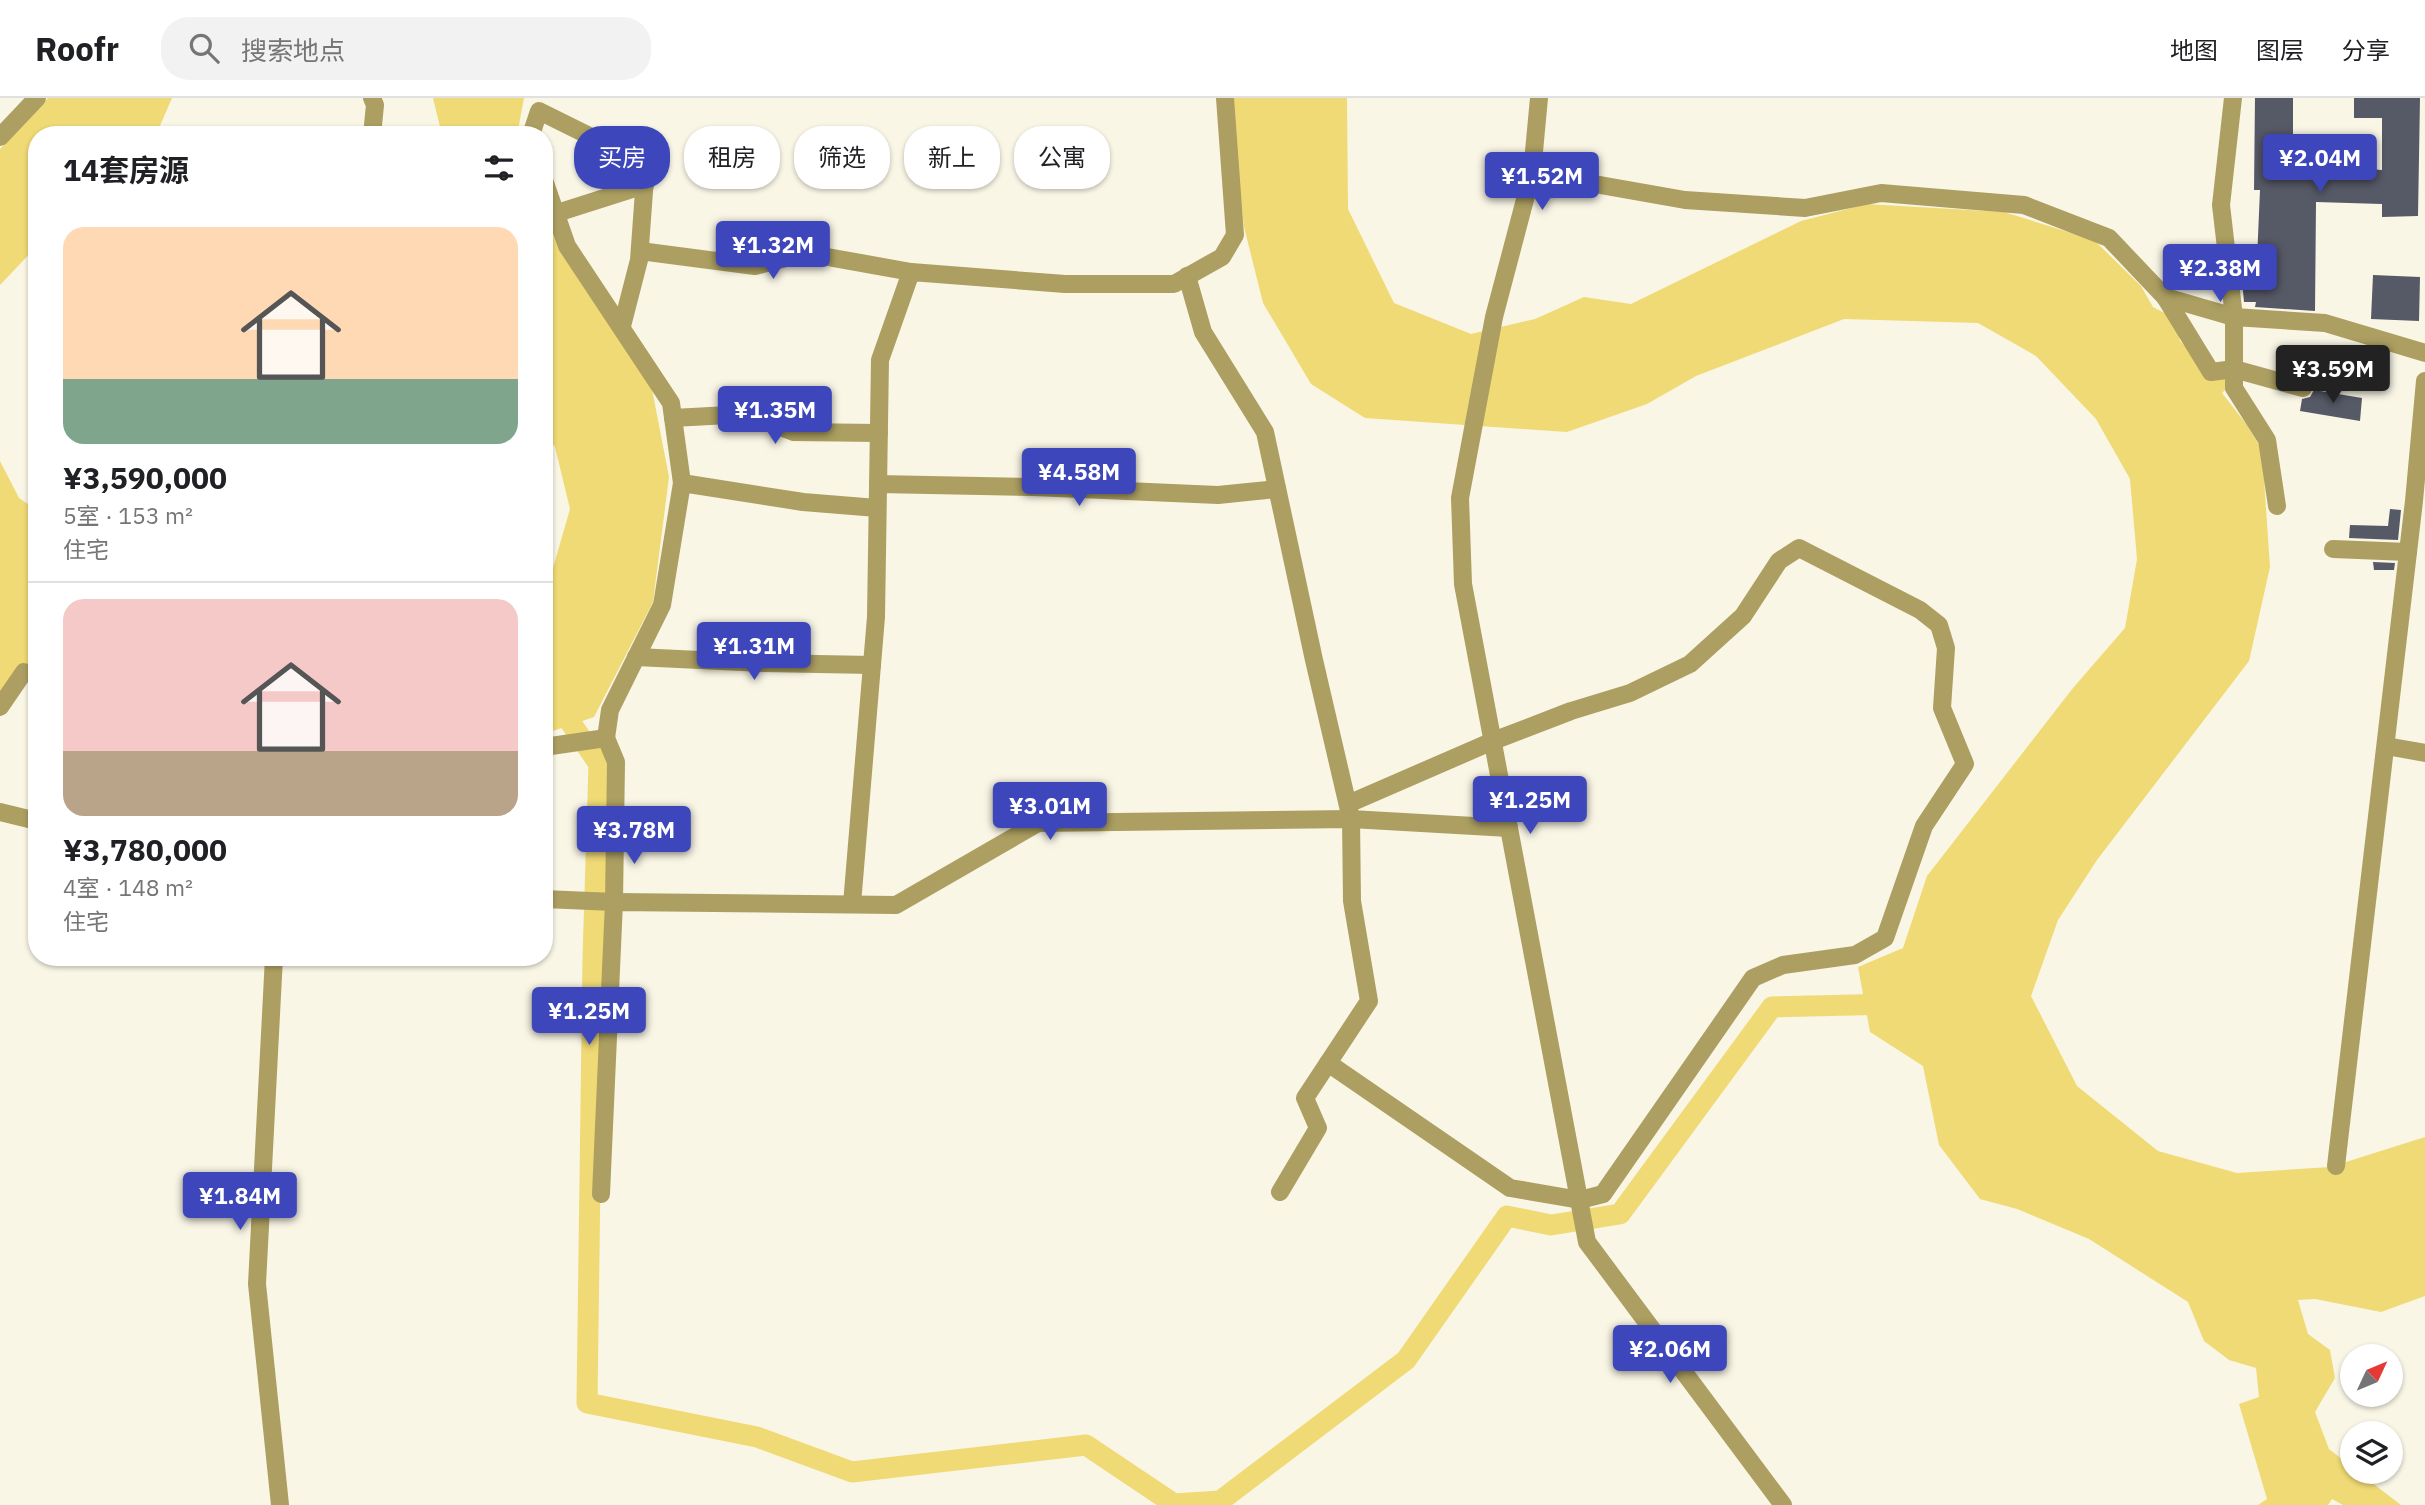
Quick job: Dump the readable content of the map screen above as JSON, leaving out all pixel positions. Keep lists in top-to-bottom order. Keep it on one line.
{"north":"top right","page":{"header":"Roofr","search":"搜索地点","nav":["地图","图层","分享"],"chip":["买房","租房","筛选","新上","公寓"],"heading":"14套房源","price":["¥2.04M","¥1.52M","¥1.32M","¥2.38M","¥3.59M","¥1.35M","¥4.58M","¥1.31M","¥1.25M","¥3.01M","¥3.78M","¥1.25M","¥1.84M","¥2.06M"],"list":[{"name":"¥3,590,000","note":"5室 · 153 m² · 住宅"},{"name":"¥3,780,000","note":"4室 · 148 m² · 住宅"}]}}
